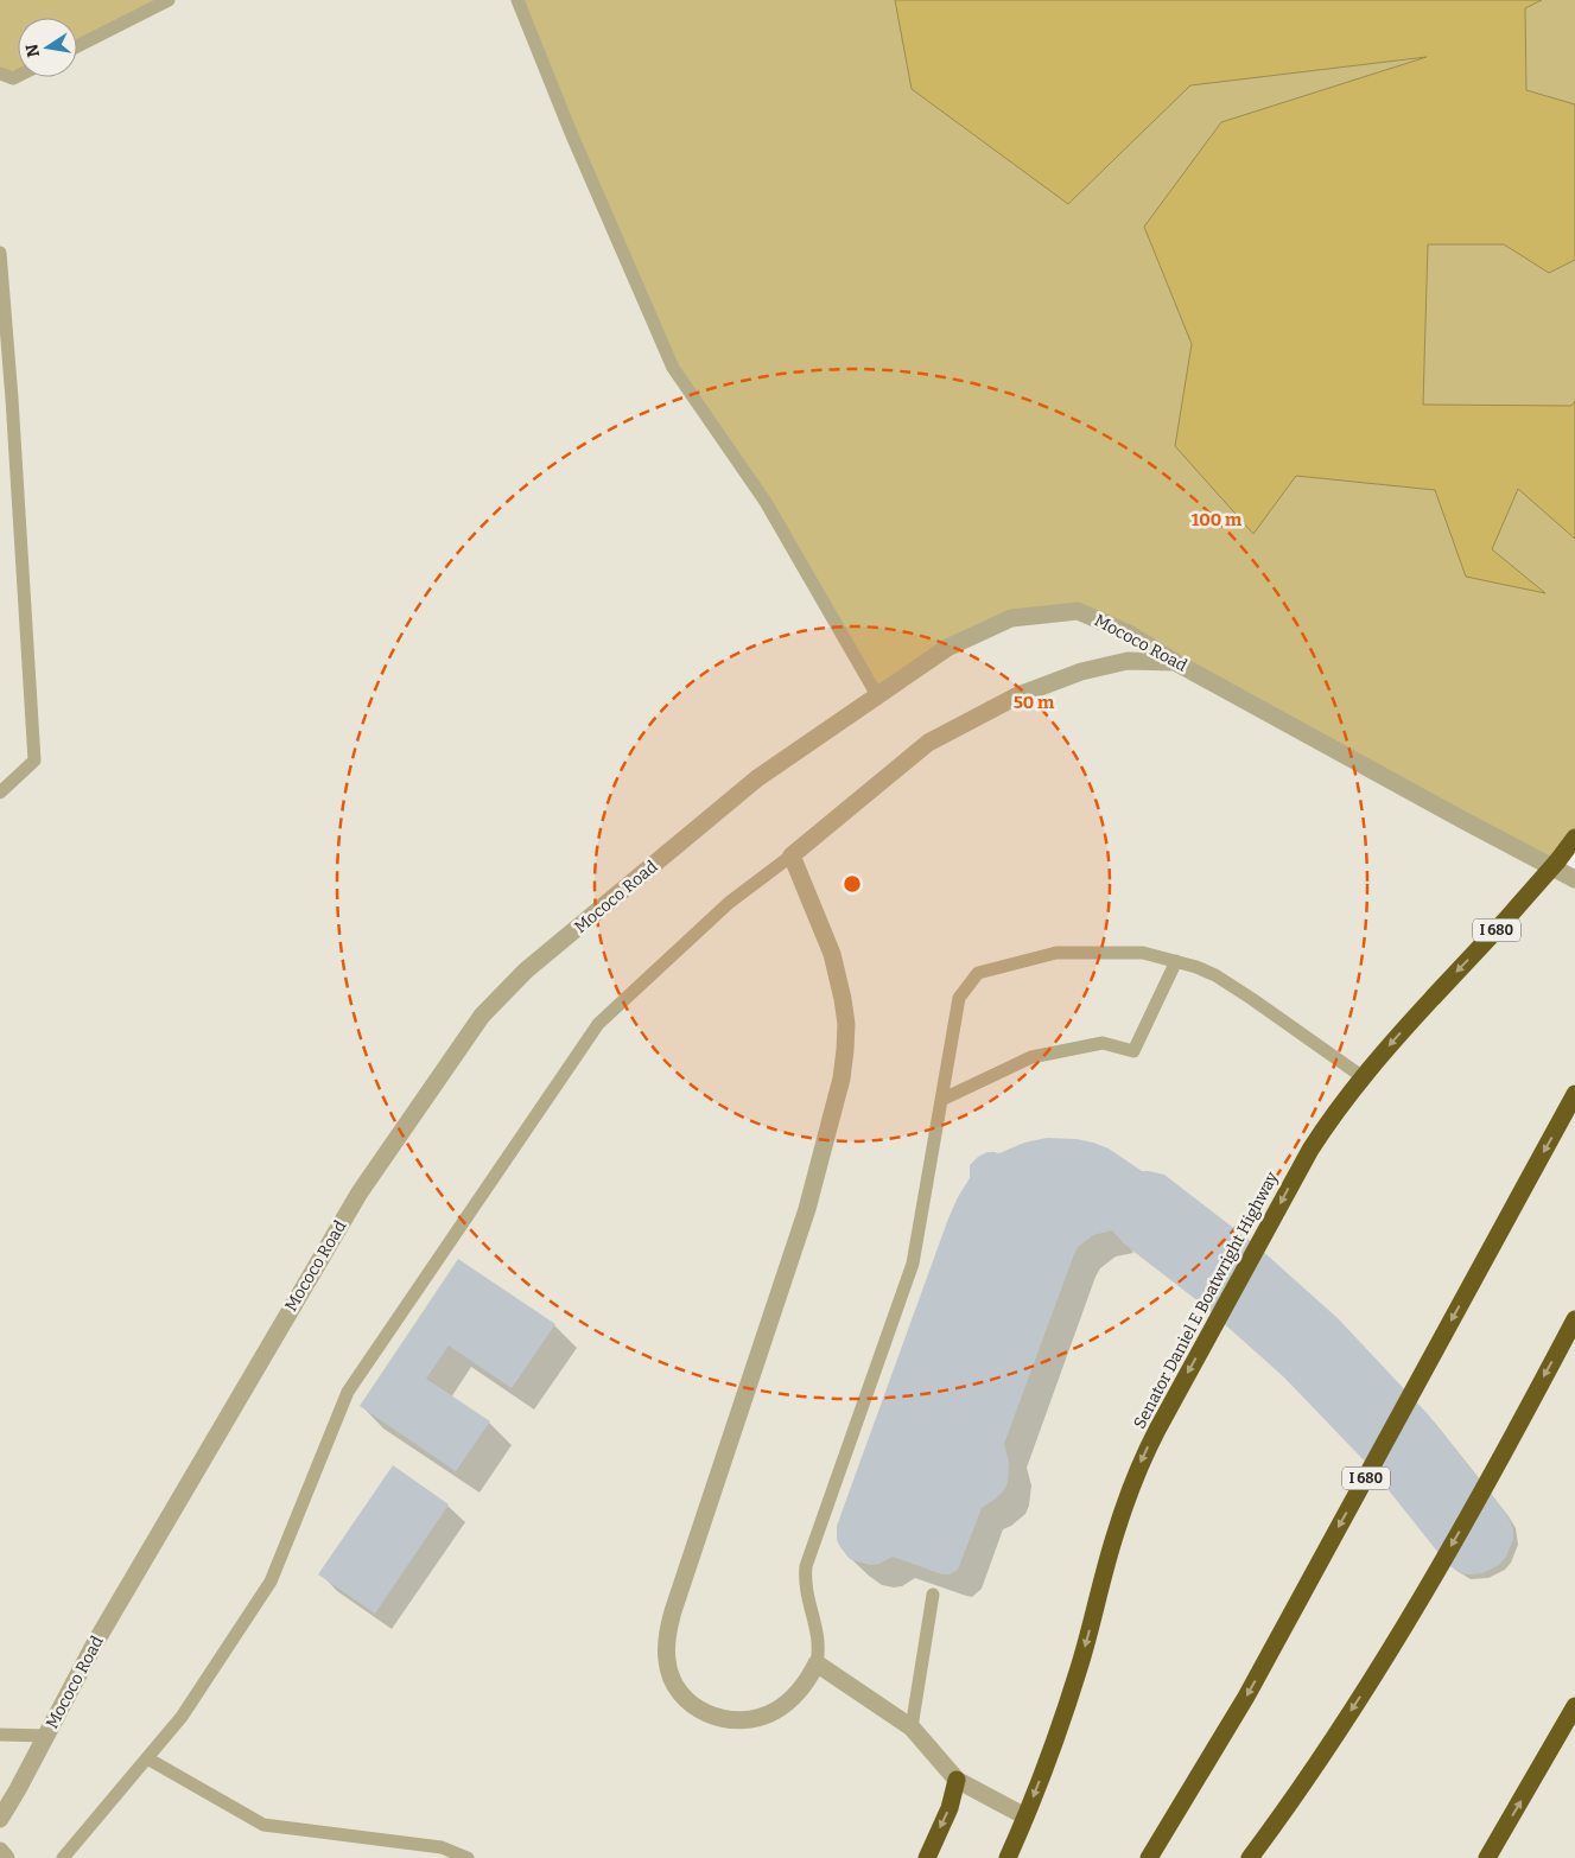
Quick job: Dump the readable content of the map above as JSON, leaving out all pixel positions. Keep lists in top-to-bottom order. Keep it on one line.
{"streets":{"highway":["I 680","Senator Daniel E Boatwright Highway"],"street":["Mococo Road"]},"one_way":["Senator Daniel E Boatwright Highway"],"north":"left","rings":["100 m","50 m"]}
